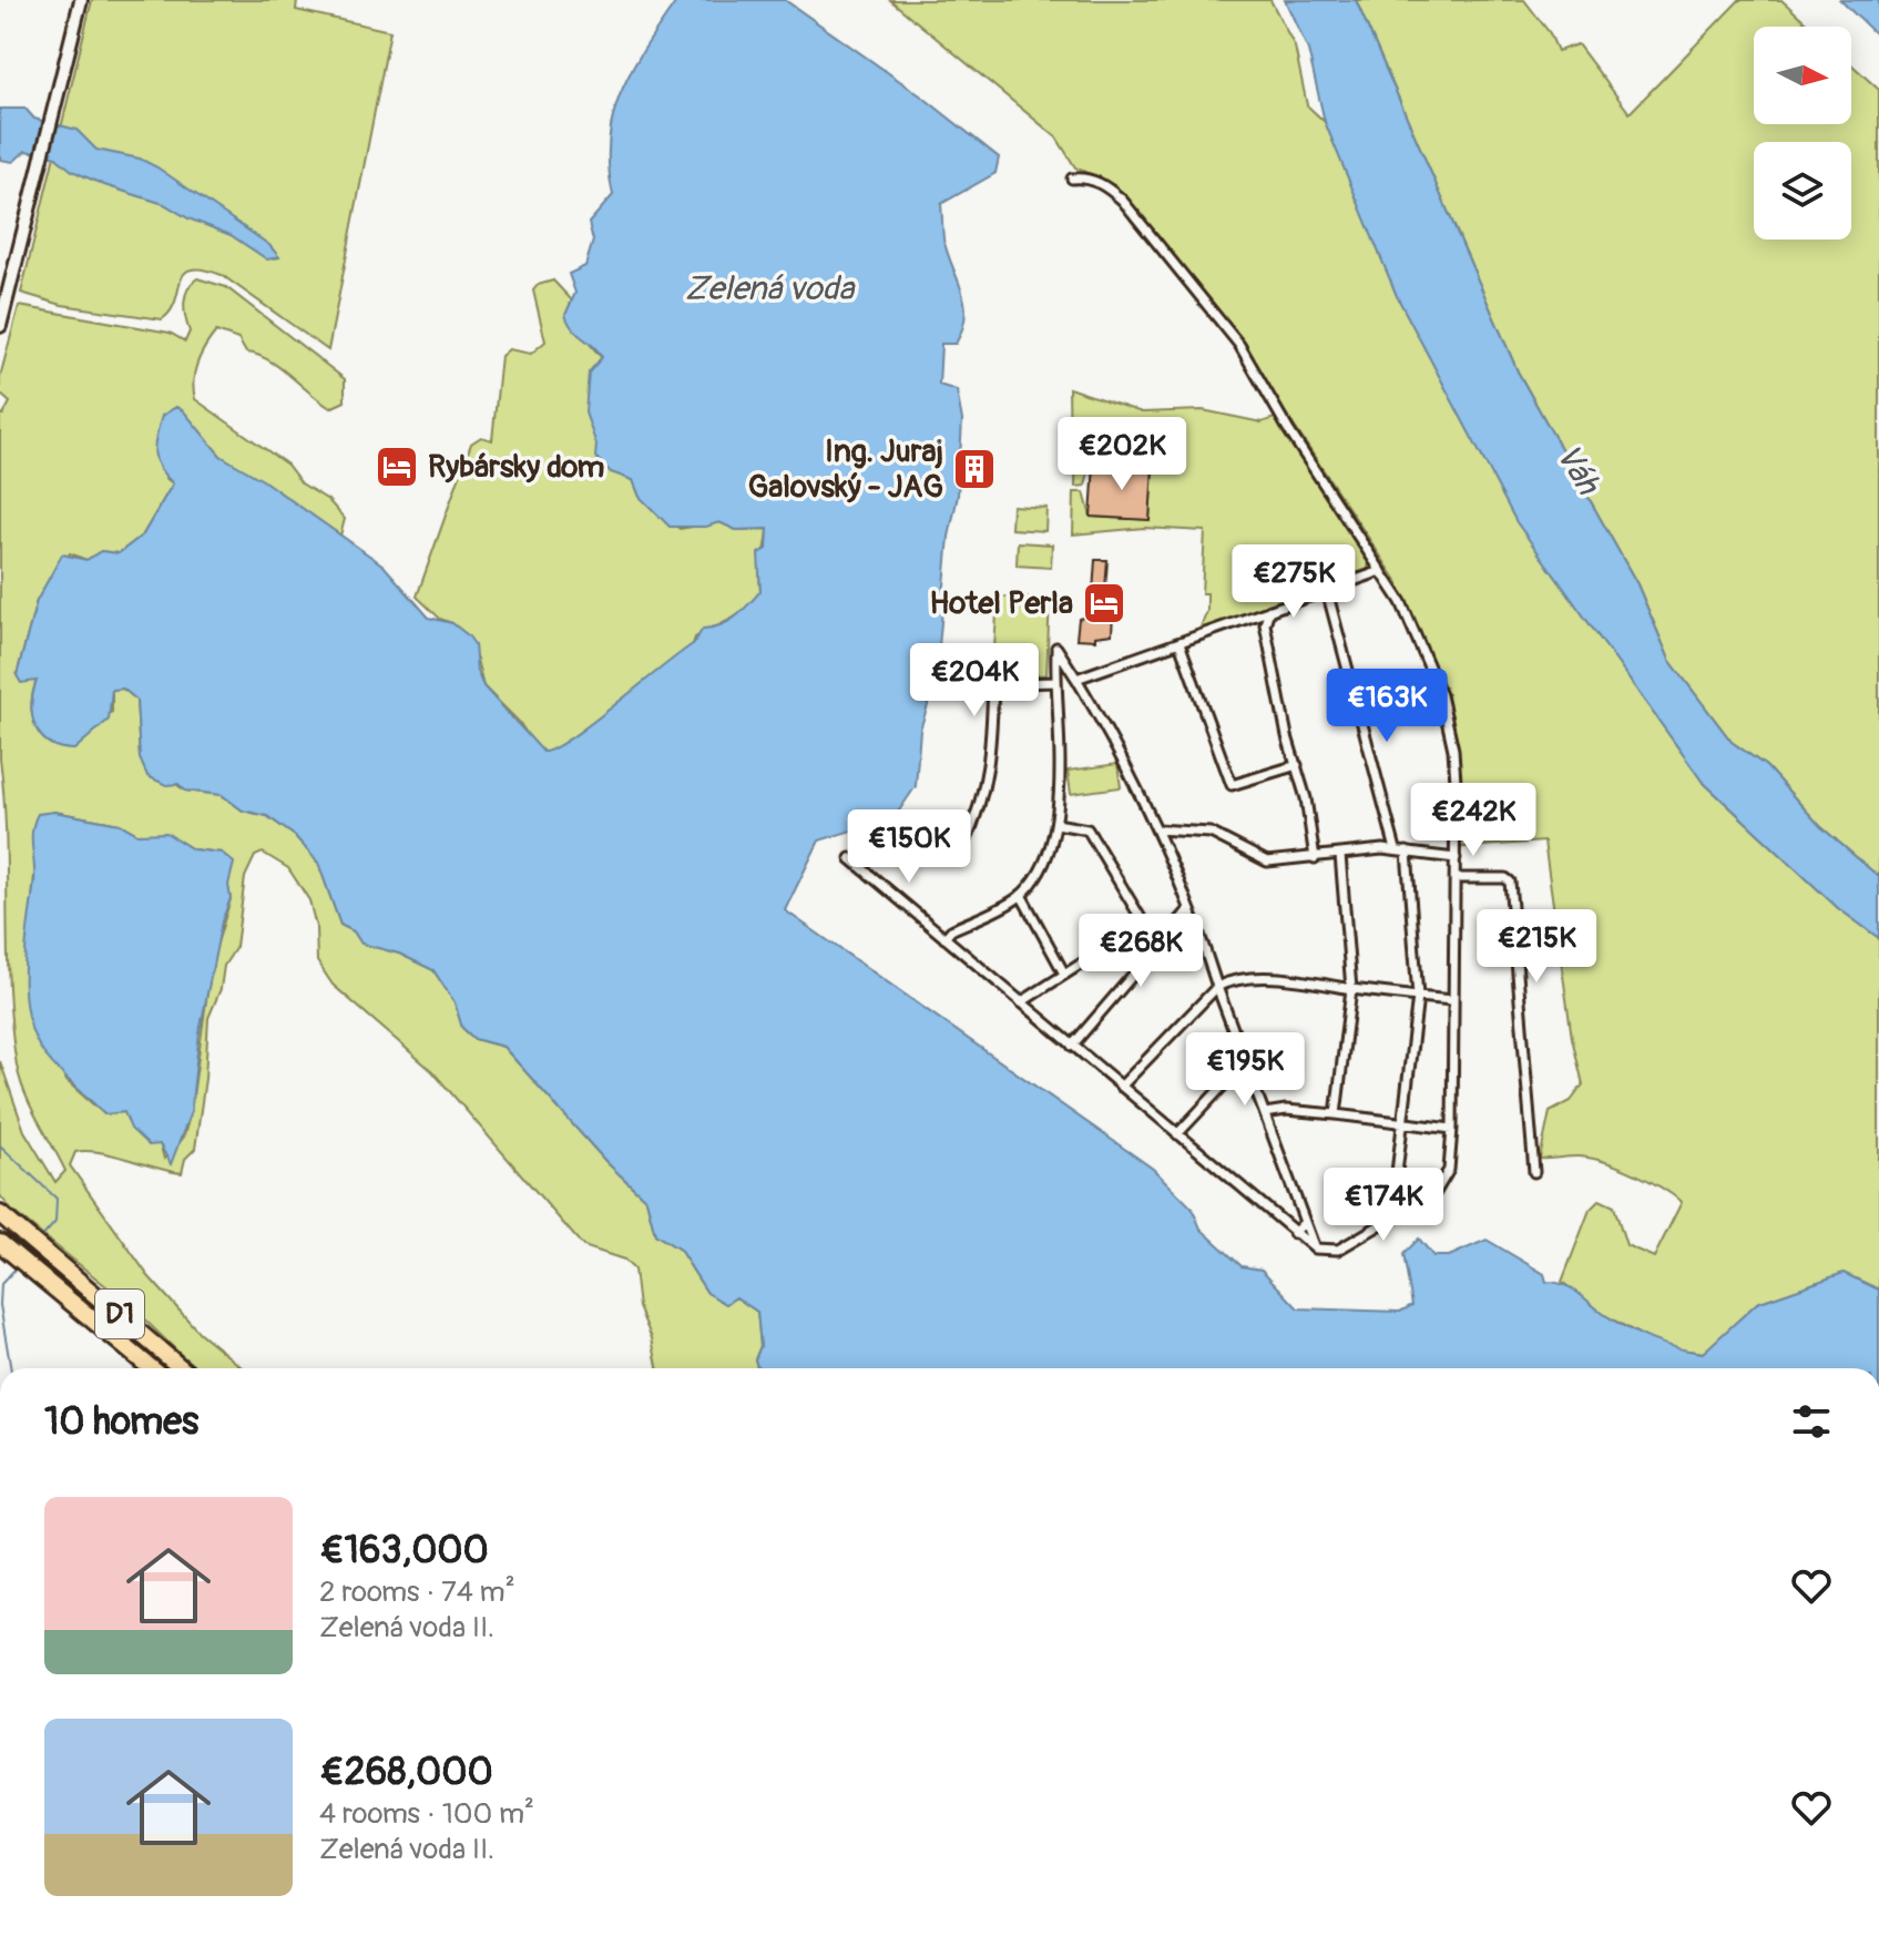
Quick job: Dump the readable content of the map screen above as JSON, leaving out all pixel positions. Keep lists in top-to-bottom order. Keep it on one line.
{"streets":{"highway":["D1"]},"water":["Zelená voda","Váh"],"places":{"hotel":["Rybársky dom","Hotel Perla"],"building":["Ing. Juraj Galovský - JAG"]},"north":"right","page":{"price":["€202K","€275K","€204K","€163K","€242K","€150K","€215K","€268K","€195K","€174K"],"heading":"10 homes","list":[{"name":"€163,000","note":"2 rooms · 74 m² · Zelená voda II."},{"name":"€268,000","note":"4 rooms · 100 m² · Zelená voda II."}]}}
